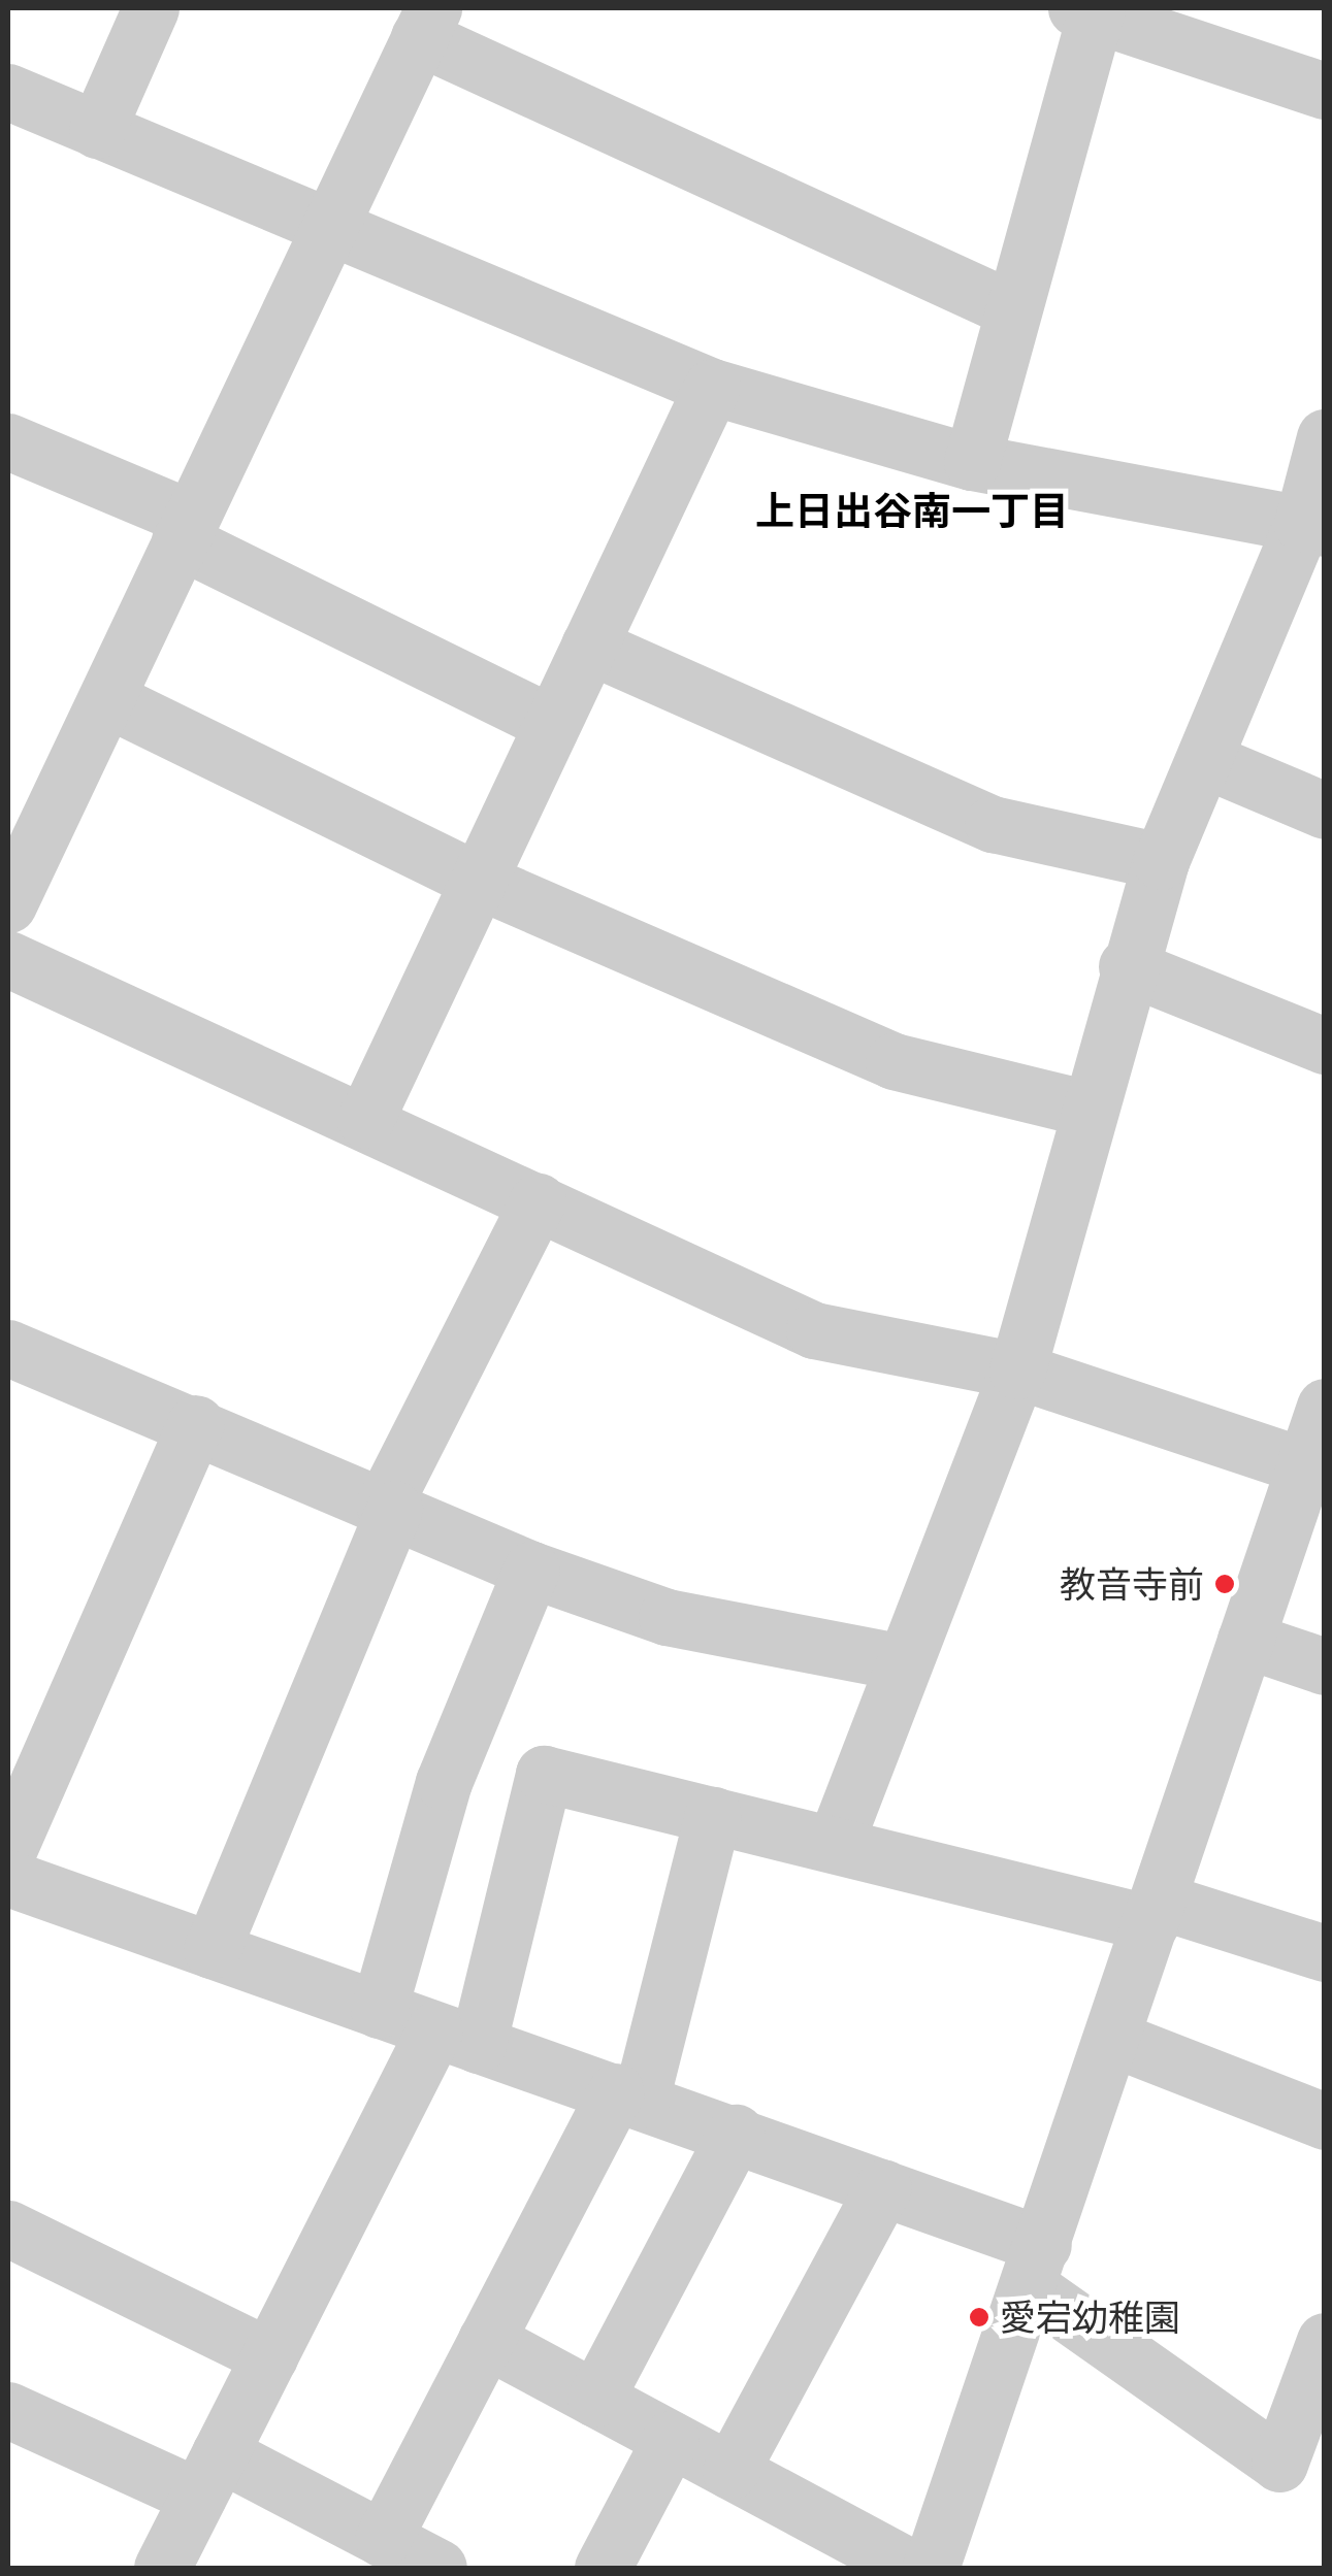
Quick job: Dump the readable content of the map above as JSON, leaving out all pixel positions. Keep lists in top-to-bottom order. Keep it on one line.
{"districts":["上日出谷南一丁目"],"places":["教音寺前","愛宕幼稚園"]}
